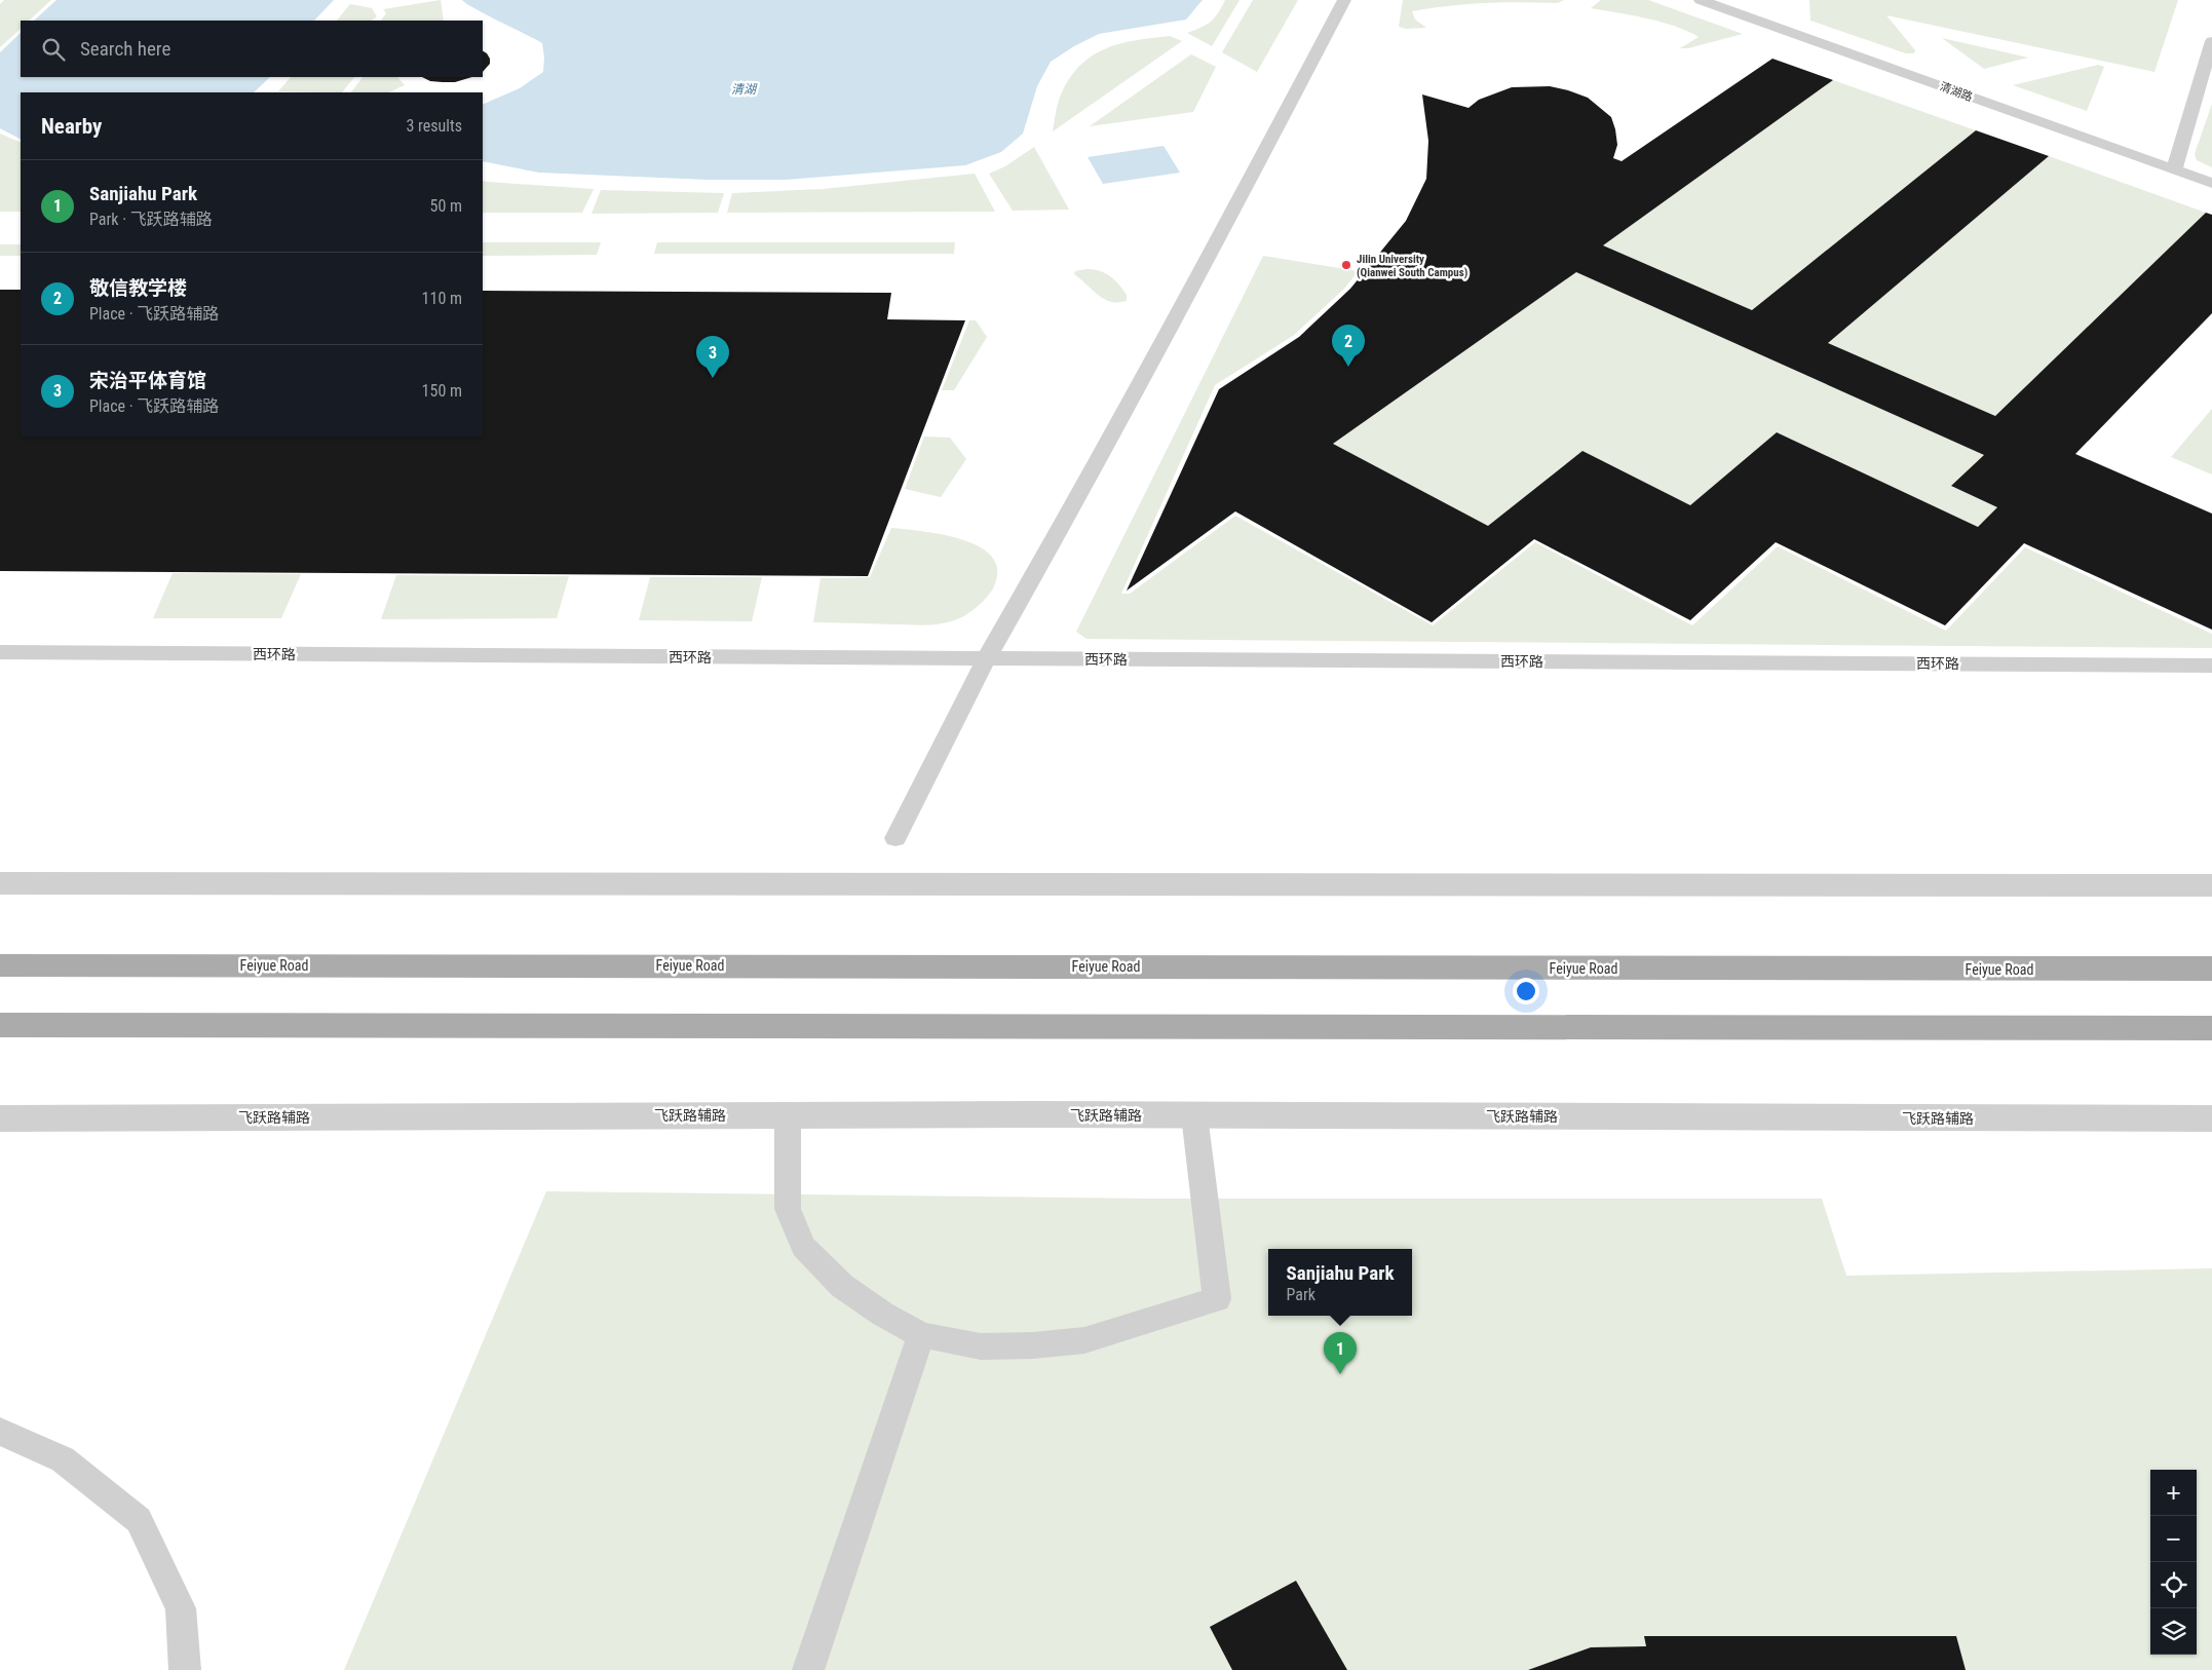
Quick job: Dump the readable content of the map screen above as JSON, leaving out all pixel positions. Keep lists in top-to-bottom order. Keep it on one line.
{"streets":{"main road":["Feiyue Road"],"street":["飞跃路辅路"],"lane":["清湖路","西环路"]},"water":["清湖"],"places":["Jilin University (Qianwei South Campus)"],"page":{"search":"Search here","heading":["Nearby","3 results"],"list":[{"mark":"1","name":"Sanjiahu Park","note":"Park · 飞跃路辅路","value":"50 m"},{"mark":"2","name":"敬信教学楼","note":"Place · 飞跃路辅路","value":"110 m"},{"mark":"3","name":"宋治平体育馆","note":"Place · 飞跃路辅路","value":"150 m"}],"pins":["2","3","1"],"popup":["Sanjiahu Park","Park"],"map_buttons":["+","−"]}}
